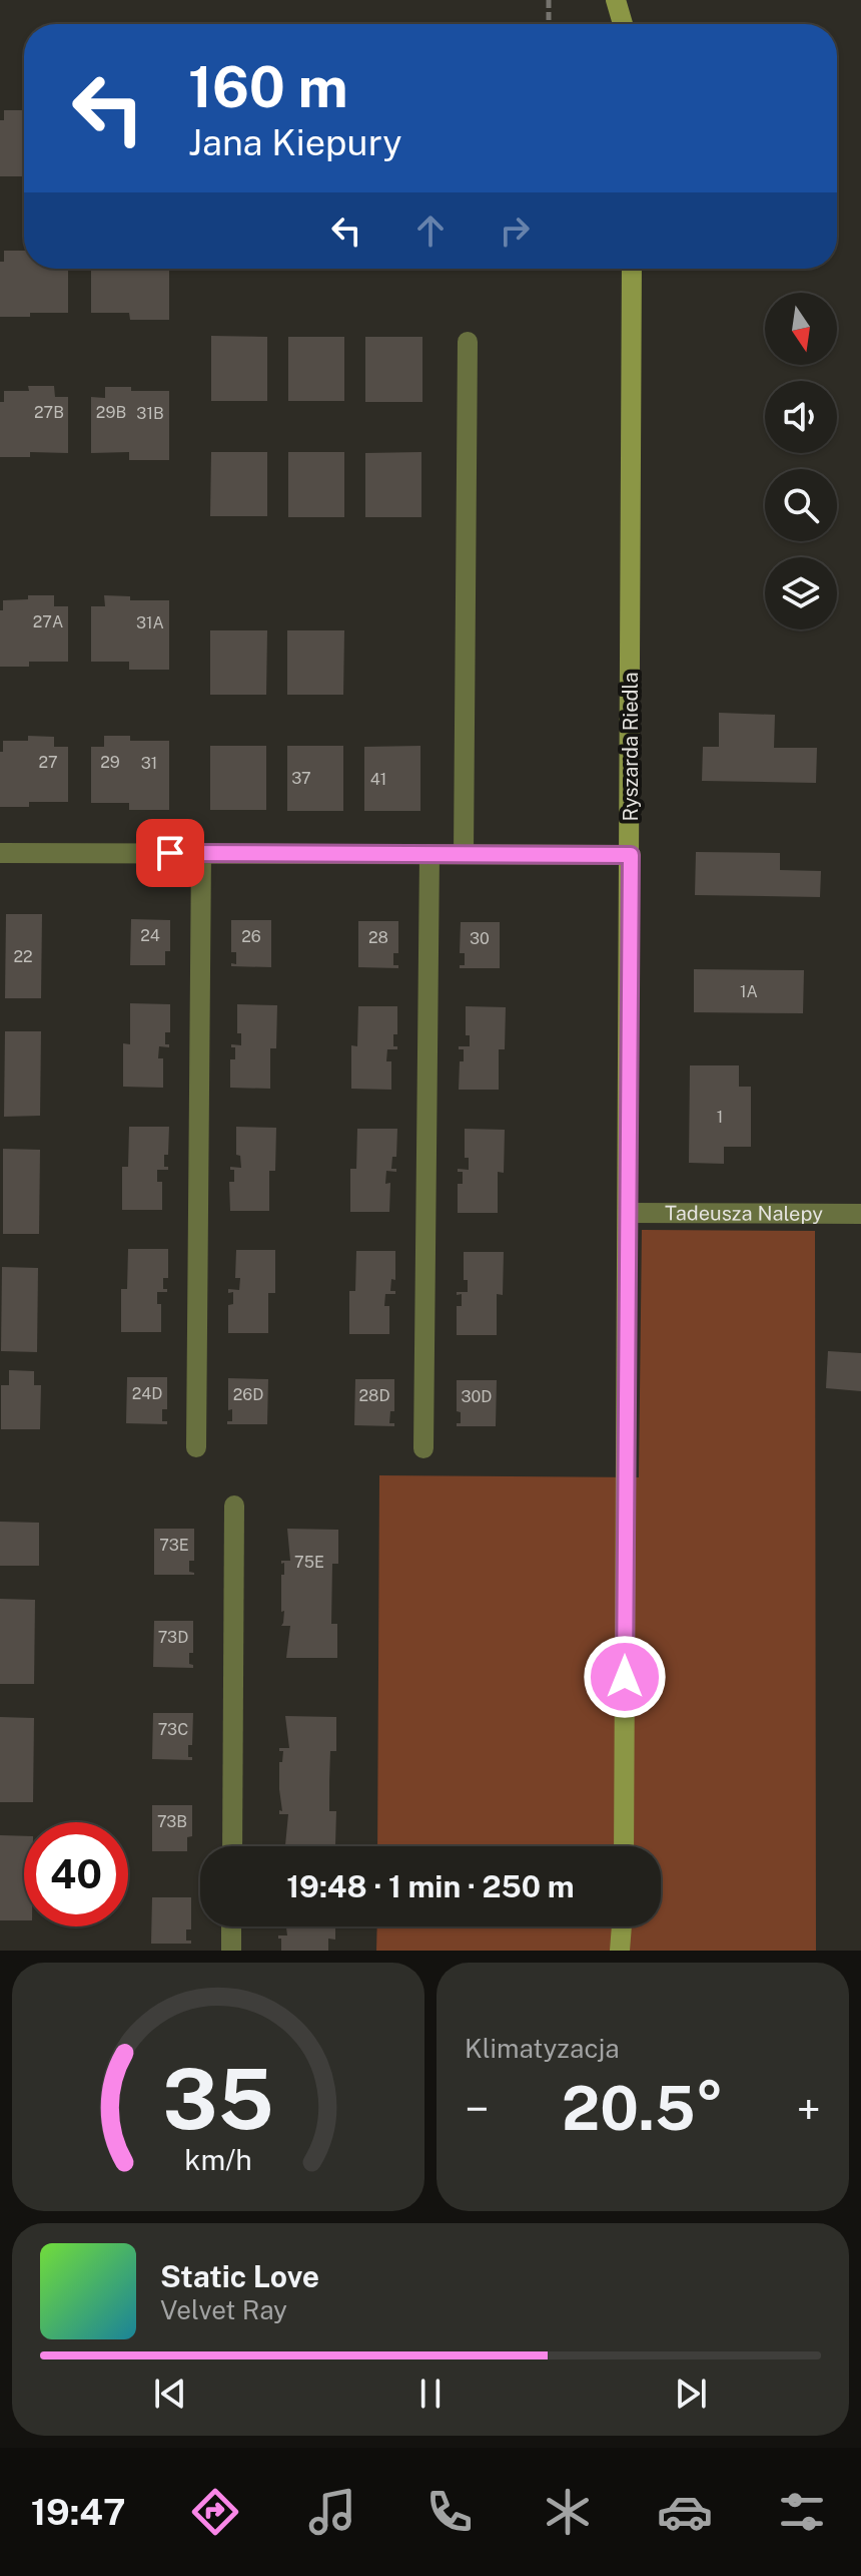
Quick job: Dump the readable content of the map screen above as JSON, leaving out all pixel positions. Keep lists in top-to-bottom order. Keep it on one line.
{"streets":{"street":["Ryszarda Riedla","Tadeusza Nalepy"]},"crossings":[["Ryszarda Riedla","Tadeusza Nalepy"]],"house_numbers":["27B","29B","31B","27A","31A","27","29","31","37","41","24","26","28","30","22","1A","1","24D","26D","28D","30D","73E","75E","73D","73C","73B"],"north":"bottom","page":{"turn":["160 m","Jana Kiepury"],"limit":"40","trip":"19:48 · 1 min · 250 m","tile":"Klimatyzacja","heat":["−","20.5°","+"],"song":["Static Love","Velvet Ray"],"tabs":"19:47","gauge":["35","km/h"]}}
